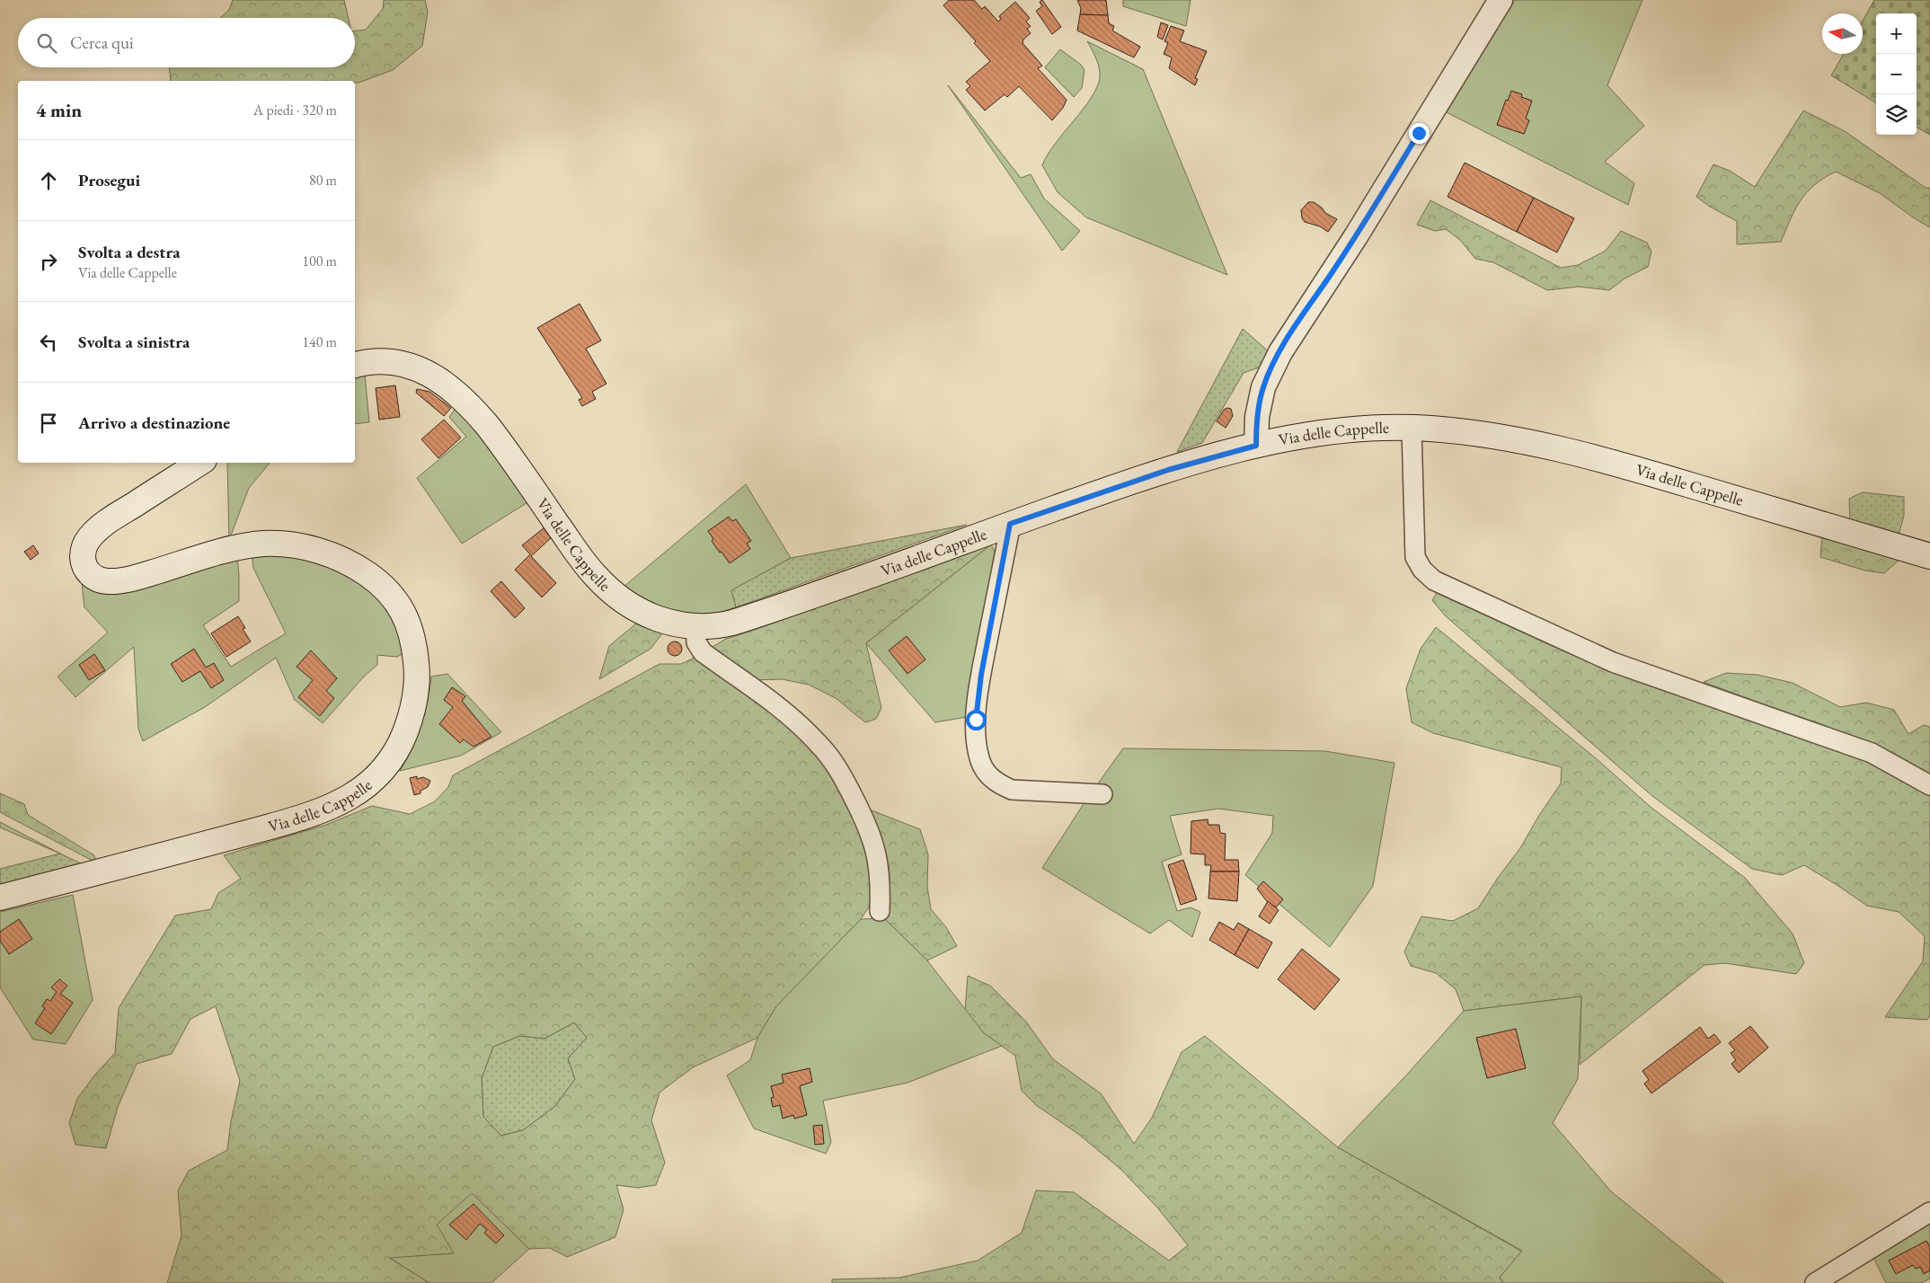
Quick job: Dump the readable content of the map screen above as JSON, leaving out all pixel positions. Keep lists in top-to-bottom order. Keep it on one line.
{"streets":{"main road":["Via delle Cappelle"]},"north":"left","page":{"map_buttons":["+","−"],"search":"Cerca qui","heading":["4 min","A piedi · 320 m"],"list":[["Prosegui","80 m"],["Svolta a destra","Via delle Cappelle","100 m"],["Svolta a sinistra","140 m"],"Arrivo a destinazione"]}}
